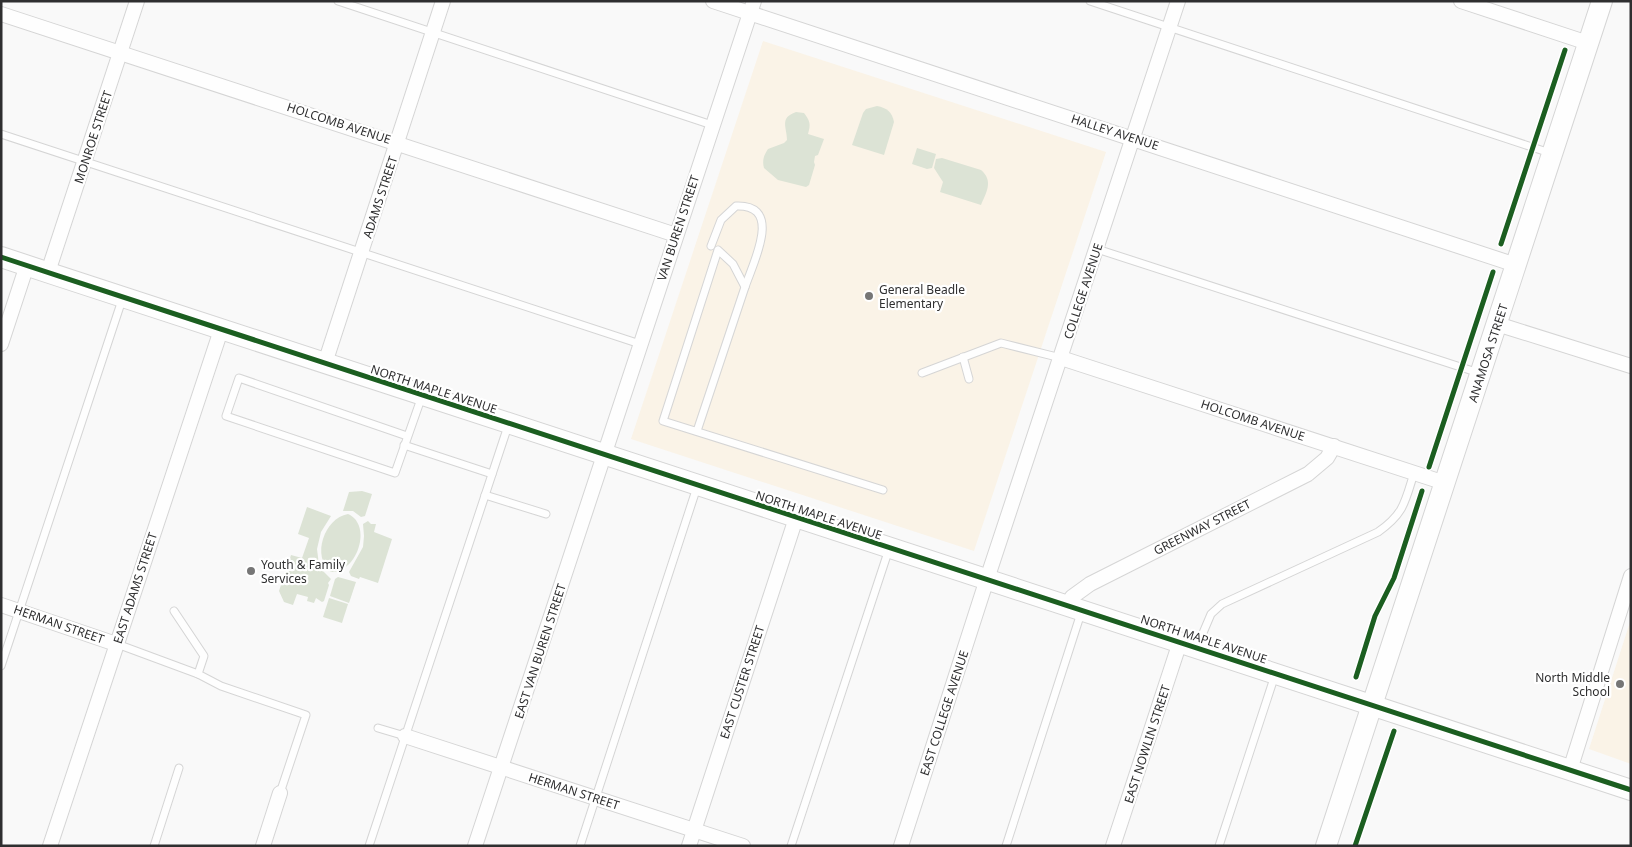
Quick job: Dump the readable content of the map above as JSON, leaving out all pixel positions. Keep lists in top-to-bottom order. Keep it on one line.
{"streets":{"street":["HOLCOMB AVENUE","HALLEY AVENUE","MONROE STREET","ADAMS STREET","VAN BUREN STREET","COLLEGE AVENUE","ANAMOSA STREET","NORTH MAPLE AVENUE","GREENWAY STREET","EAST ADAMS STREET","HERMAN STREET","EAST VAN BUREN STREET","EAST CUSTER STREET","EAST COLLEGE AVENUE","EAST NOWLIN STREET"]},"crossings":[["HOLCOMB AVENUE","MONROE STREET"],["HOLCOMB AVENUE","ADAMS STREET"],["HOLCOMB AVENUE","VAN BUREN STREET"],["HOLCOMB AVENUE","COLLEGE AVENUE"],["HOLCOMB AVENUE","ANAMOSA STREET"],["HOLCOMB AVENUE","GREENWAY STREET"],["HALLEY AVENUE","VAN BUREN STREET"],["HALLEY AVENUE","COLLEGE AVENUE"],["HALLEY AVENUE","ANAMOSA STREET"],["MONROE STREET","NORTH MAPLE AVENUE"],["ADAMS STREET","NORTH MAPLE AVENUE"],["VAN BUREN STREET","NORTH MAPLE AVENUE"],["VAN BUREN STREET","EAST VAN BUREN STREET"],["COLLEGE AVENUE","NORTH MAPLE AVENUE"],["COLLEGE AVENUE","EAST COLLEGE AVENUE"],["ANAMOSA STREET","NORTH MAPLE AVENUE"],["NORTH MAPLE AVENUE","GREENWAY STREET"],["NORTH MAPLE AVENUE","EAST ADAMS STREET"],["NORTH MAPLE AVENUE","EAST VAN BUREN STREET"],["NORTH MAPLE AVENUE","EAST CUSTER STREET"],["NORTH MAPLE AVENUE","EAST COLLEGE AVENUE"],["NORTH MAPLE AVENUE","EAST NOWLIN STREET"],["EAST ADAMS STREET","HERMAN STREET"],["HERMAN STREET","EAST VAN BUREN STREET"],["HERMAN STREET","EAST CUSTER STREET"]],"places":["General Beadle Elementary","Youth & Family Services","North Middle School"]}
